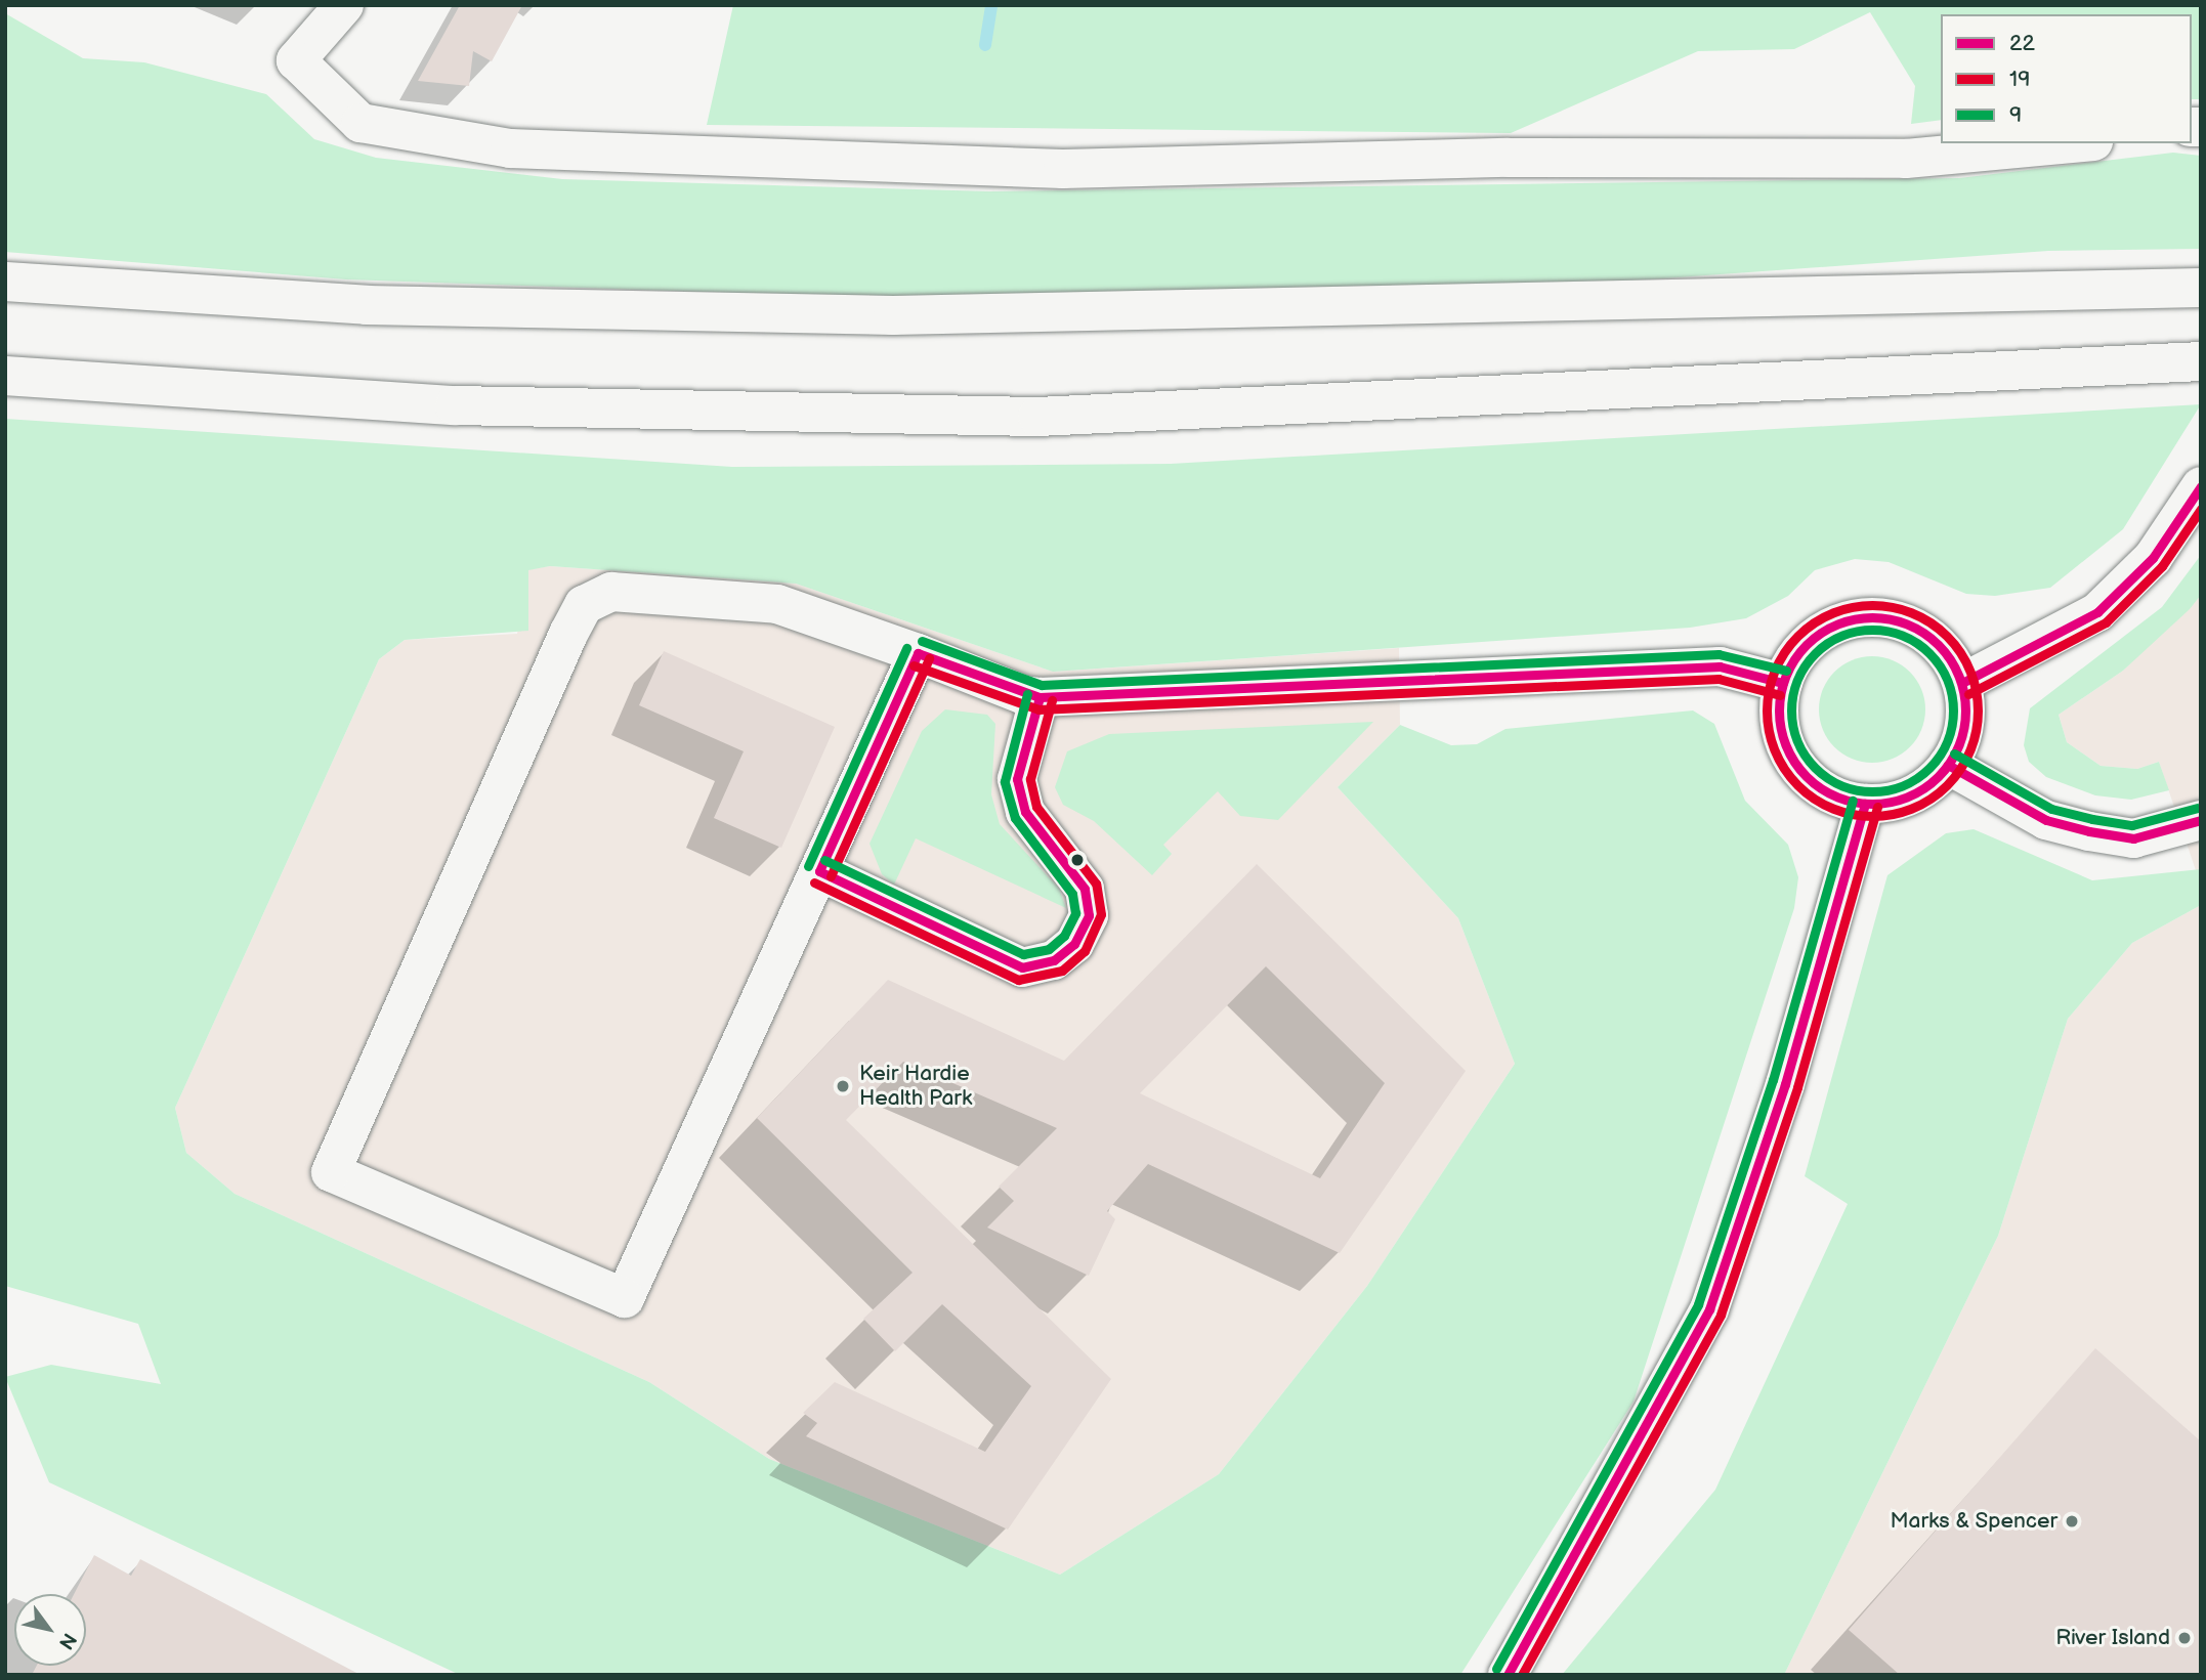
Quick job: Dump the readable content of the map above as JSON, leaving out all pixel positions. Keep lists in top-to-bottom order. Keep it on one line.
{"places":["Keir Hardie Health Park","Marks & Spencer","River Island"],"lines":["transit line 22","transit line 19","transit line 9"],"legend":["22","19","9"],"north":"bottom right"}
